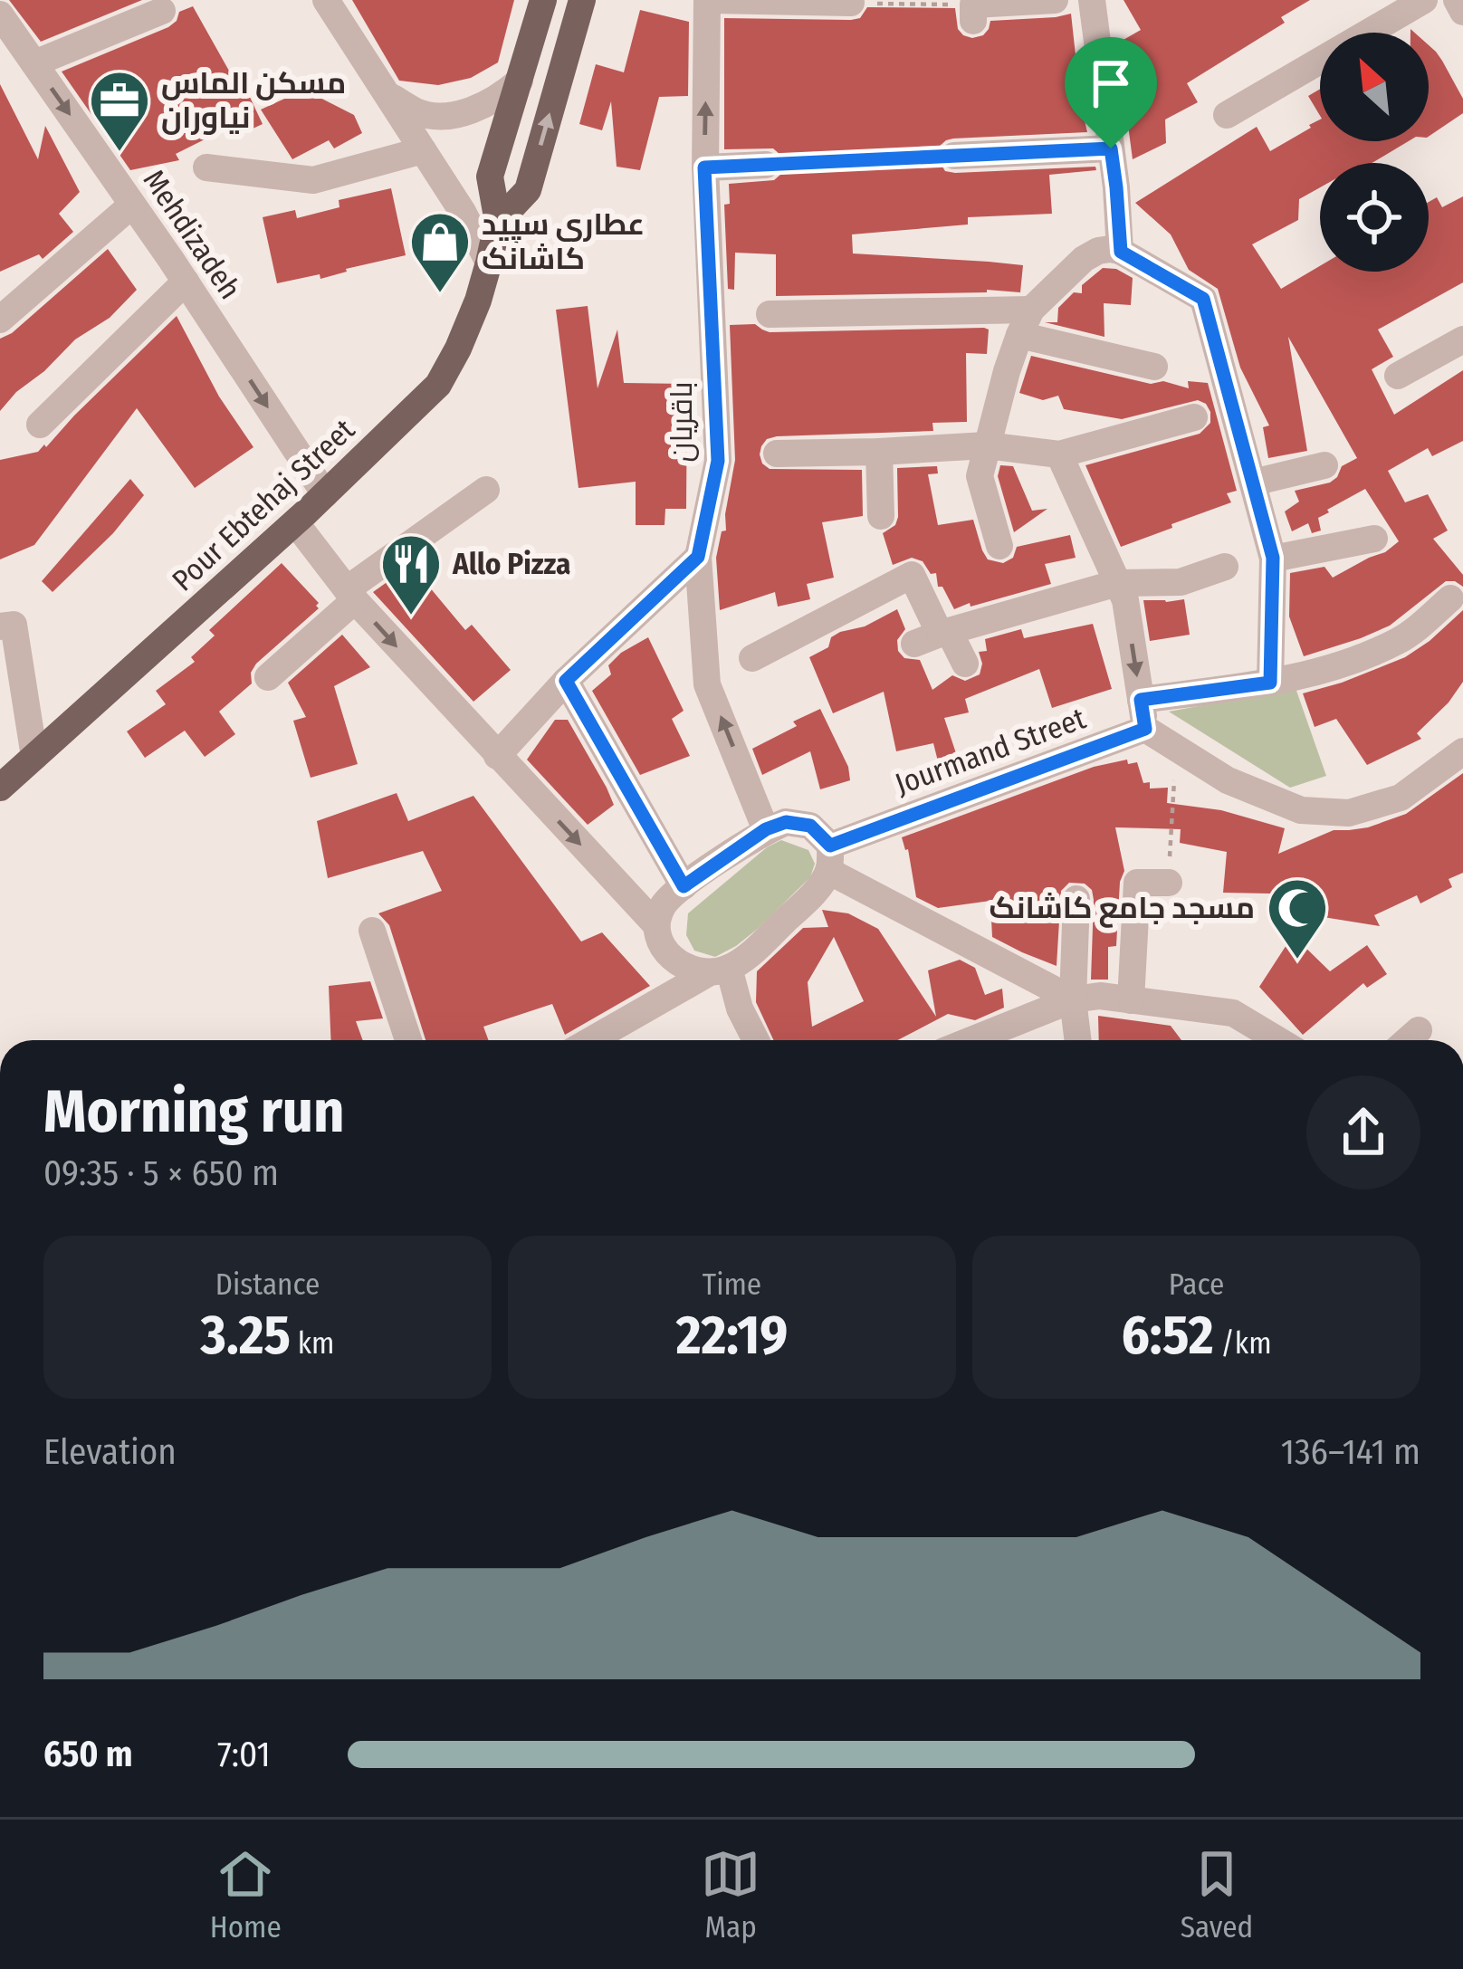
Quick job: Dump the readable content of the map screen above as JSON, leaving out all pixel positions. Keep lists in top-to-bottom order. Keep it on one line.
{"streets":{"main road":["Pour Ebtehaj Street"],"street":["Mehdizadeh","باقریان","Jourmand Street"]},"crossings":[["Mehdizadeh","Pour Ebtehaj Street"]],"one_way":["Mehdizadeh"],"places":{"office":["مسکن الماس نیاوران"],"shop":["عطاری سپید کاشانک"],"restaurant":["Allo Pizza"],"mosque":["مسجد جامع کاشانک"]},"north":"top left","page":{"heading":["Morning run","09:35 · 5 × 650 m"],"stats":[["Distance","3.25 km"],["Time","22:19"],["Pace","6:52 /km"]],"chart":["Elevation","136–141 m"],"list":[{"name":"650 m","note":"7:01"}],"tabs":["Home","Map","Saved"]}}
